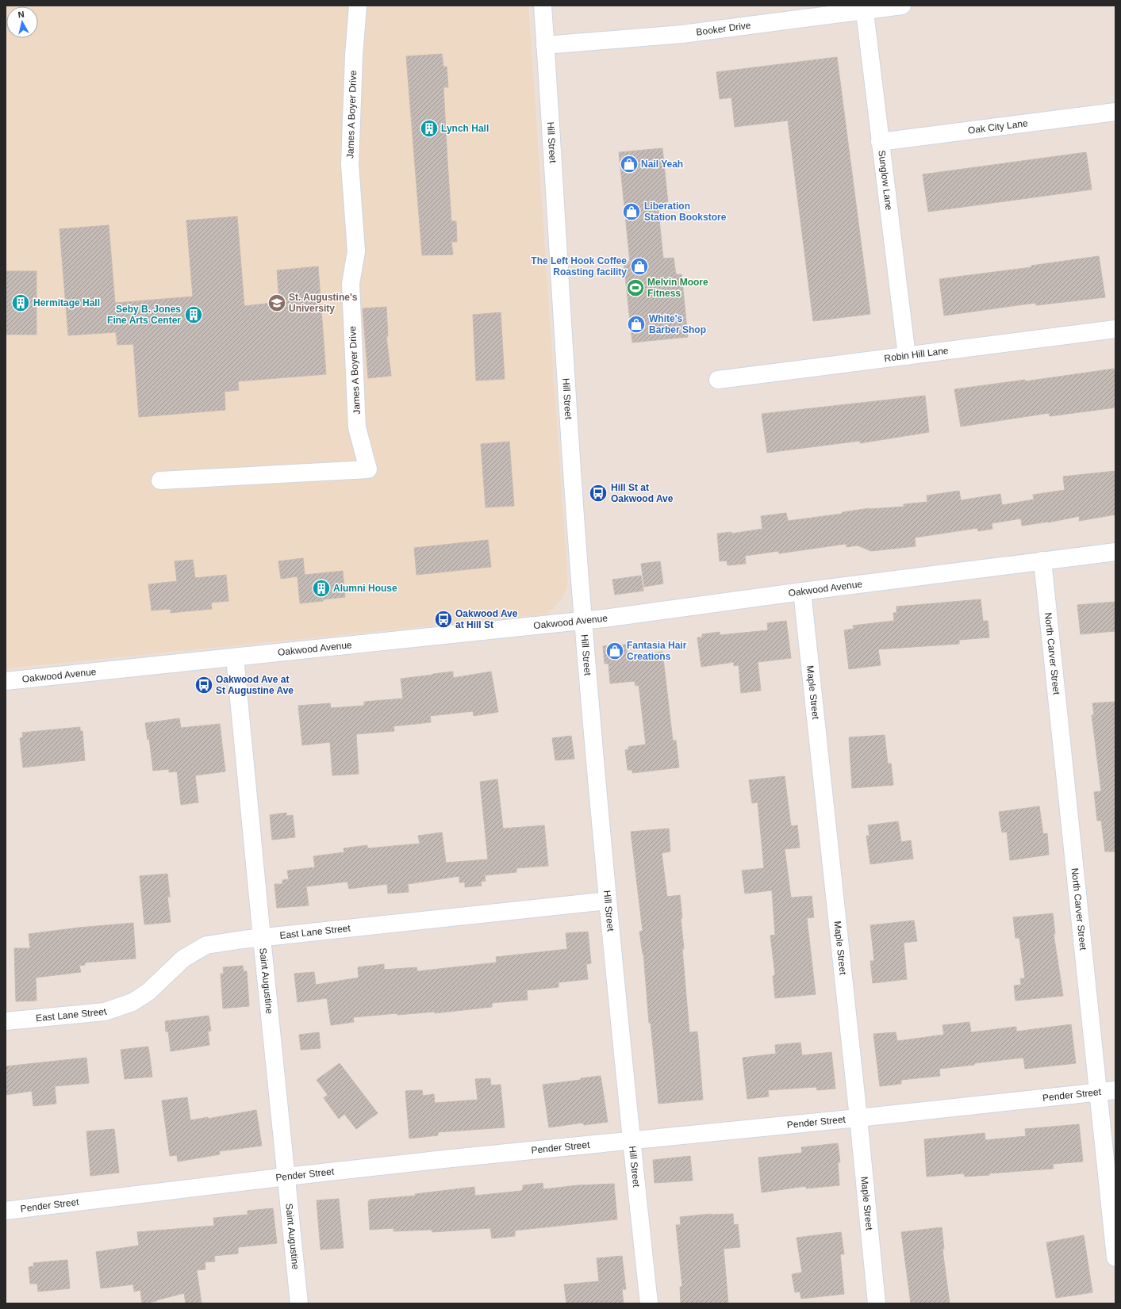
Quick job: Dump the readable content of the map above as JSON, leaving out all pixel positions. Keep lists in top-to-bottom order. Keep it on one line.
{"streets":{"street":["Booker Drive","James A Boyer Drive","Oak City Lane","Hill Street","Sunglow Lane","Robin Hill Lane","Oakwood Avenue","North Carver Street","Maple Street","East Lane Street","Saint Augustine","Pender Street"]},"crossings":[["Booker Drive","Hill Street"],["Booker Drive","Sunglow Lane"],["Oak City Lane","Sunglow Lane"],["Hill Street","Oakwood Avenue"],["Hill Street","East Lane Street"],["Hill Street","Pender Street"],["Sunglow Lane","Robin Hill Lane"],["Oakwood Avenue","North Carver Street"],["Oakwood Avenue","Maple Street"],["Oakwood Avenue","Saint Augustine"],["North Carver Street","Pender Street"],["Maple Street","Pender Street"],["East Lane Street","Saint Augustine"],["Saint Augustine","Pender Street"]],"places":{"building":["Lynch Hall","Hermitage Hall","Seby B. Jones Fine Arts Center","Alumni House"],"shop":["Nail Yeah","Liberation Station Bookstore","The Left Hook Coffee Roasting facility","White's Barber Shop","Fantasia Hair Creations"],"sports":["Melvin Moore Fitness"],"school or university":["St. Augustine's University"],"bus stop":["Hill St at Oakwood Ave","Oakwood Ave at Hill St","Oakwood Ave at St Augustine Ave"]},"north":"top"}
